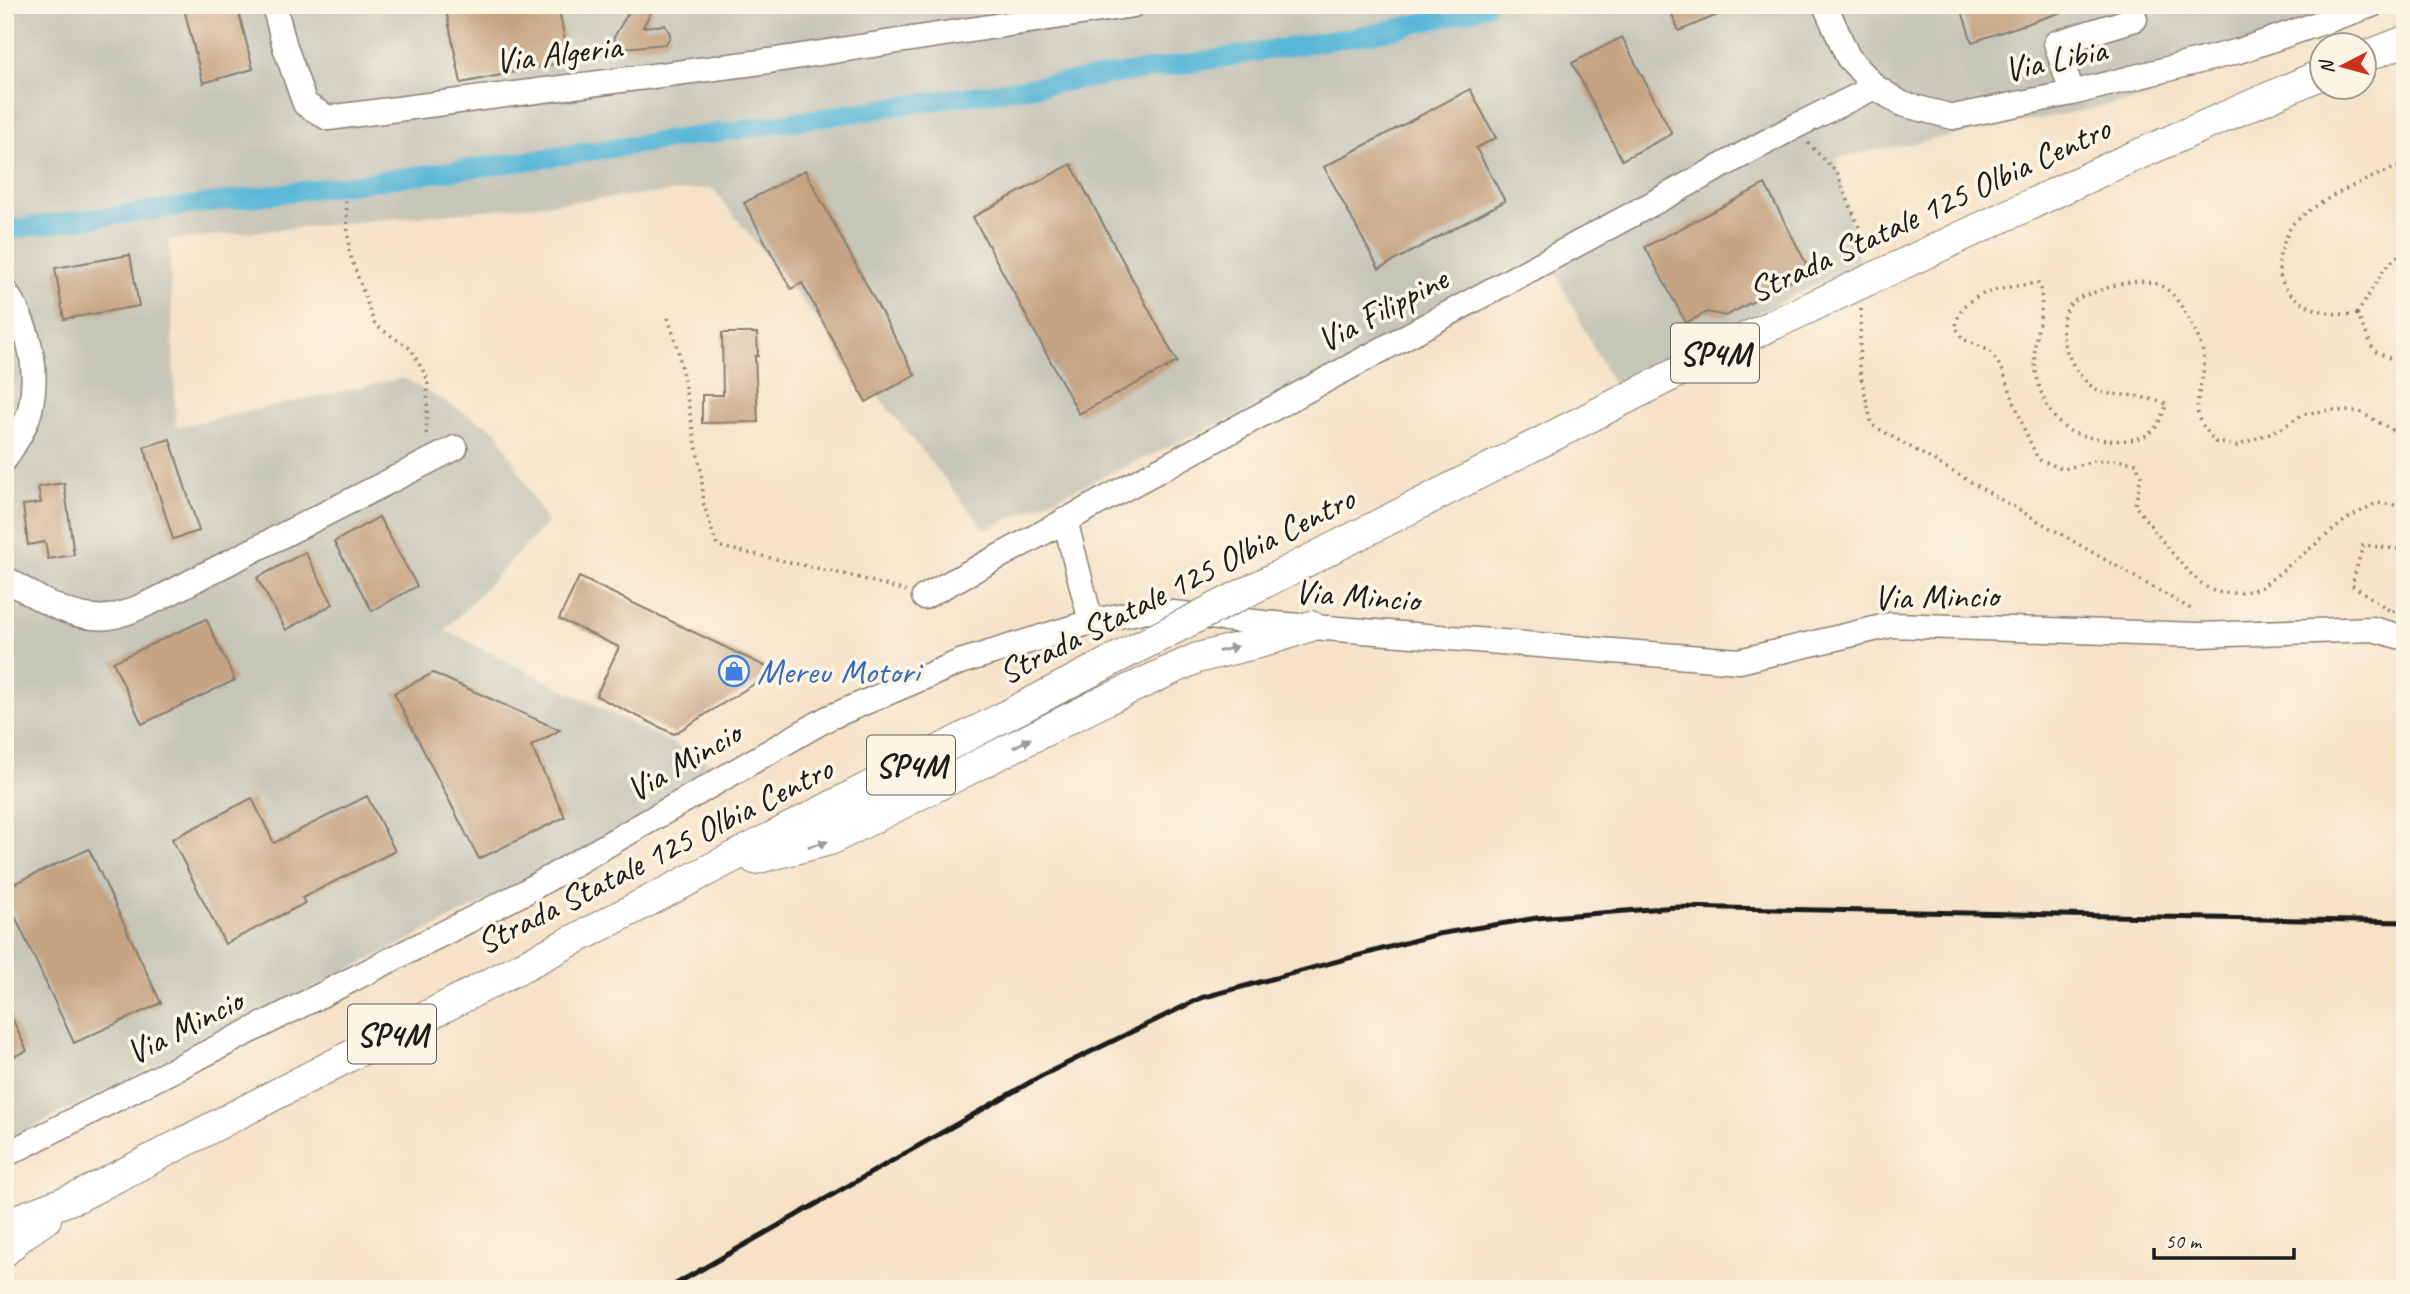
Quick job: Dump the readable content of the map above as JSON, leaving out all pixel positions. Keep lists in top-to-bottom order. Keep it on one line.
{"streets":{"main road":["Strada Statale 125 Olbia Centro","SP4M"],"street":["Via Algeria","Via Libia","Via Filippine","Via Mincio"]},"crossings":[["Via Libia","Via Filippine"]],"places":{"shop":["Mereu Motori"]},"scale_bar":"50 m","north":"left"}
